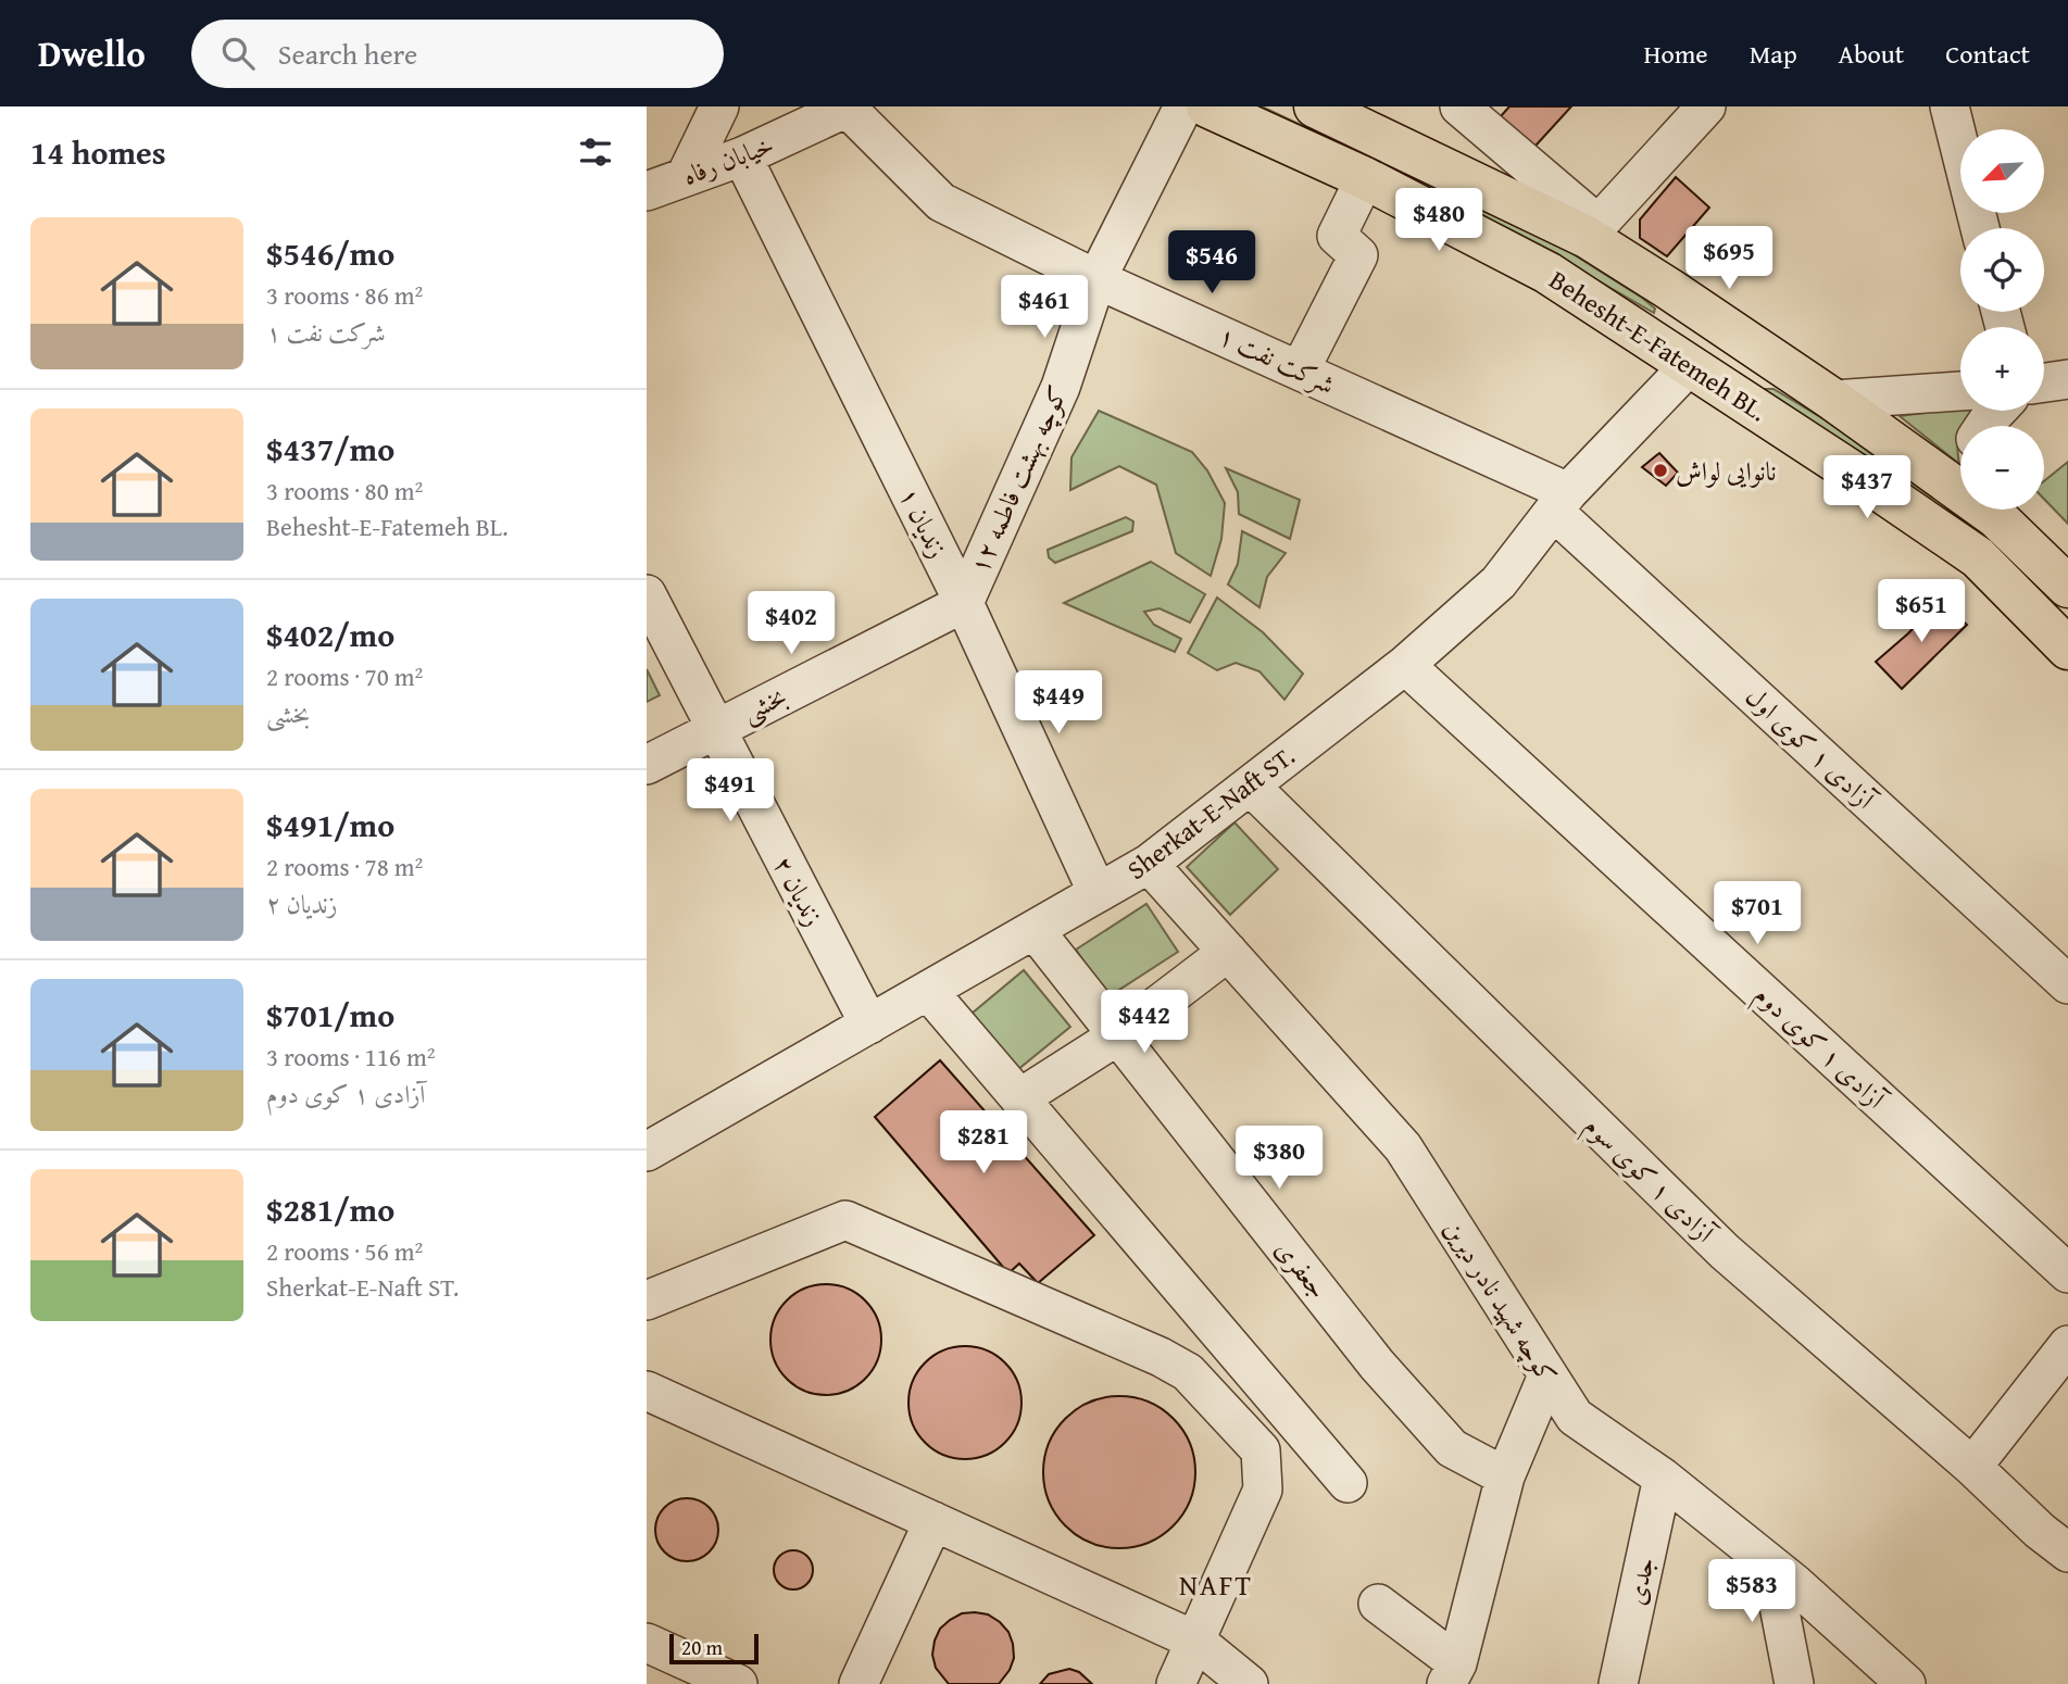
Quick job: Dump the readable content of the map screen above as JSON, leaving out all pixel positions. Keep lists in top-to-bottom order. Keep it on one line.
{"streets":{"main road":["Behesht-E-Fatemeh BL."],"street":["خیابان رفاه","شرکت نفت ۱","کوچه بهشت فاطمه ۱۲","زندیان ۱","بخشی","آزادی ۱ کوی اول","Sherkat-E-Naft ST.","زندیان ۲","آزادی ۱ کوی دوم","آزادی ۱ کوی سوم","جعفری","کوچه شهید نادر دیرین","جدی"]},"crossings":[["خیابان رفاه","شرکت نفت ۱"],["خیابان رفاه","زندیان ۱"],["Behesht-E-Fatemeh BL.","Sherkat-E-Naft ST."],["شرکت نفت ۱","کوچه بهشت فاطمه ۱۲"],["شرکت نفت ۱","آزادی ۱ کوی اول"],["شرکت نفت ۱","Sherkat-E-Naft ST."],["کوچه بهشت فاطمه ۱۲","زندیان ۱"],["کوچه بهشت فاطمه ۱۲","بخشی"],["زندیان ۱","بخشی"],["زندیان ۱","Sherkat-E-Naft ST."],["بخشی","زندیان ۲"],["آزادی ۱ کوی اول","Sherkat-E-Naft ST."],["Sherkat-E-Naft ST.","زندیان ۲"],["Sherkat-E-Naft ST.","آزادی ۱ کوی دوم"],["Sherkat-E-Naft ST.","آزادی ۱ کوی سوم"],["Sherkat-E-Naft ST.","جعفری"],["Sherkat-E-Naft ST.","کوچه شهید نادر دیرین"],["کوچه شهید نادر دیرین","جدی"]],"districts":["NAFT"],"places":["نانوایی لواش"],"scale_bar":"20 m","north":"bottom left","page":{"header":"Dwello","search":"Search here","nav":["Home","Map","About","Contact"],"heading":"14 homes","map_buttons":["+","−"],"price":["$480","$695","$546","$461","$437","$651","$402","$449","$491","$701","$442","$281","$380","$583"],"list":[{"name":"$546/mo","note":"3 rooms · 86 m² · شرکت نفت ۱"},{"name":"$437/mo","note":"3 rooms · 80 m² · Behesht-E-Fatemeh BL."},{"name":"$402/mo","note":"2 rooms · 70 m² · بخشی"},{"name":"$491/mo","note":"2 rooms · 78 m² · زندیان ۲"},{"name":"$701/mo","note":"3 rooms · 116 m² · آزادی ۱ کوی دوم"},{"name":"$281/mo","note":"2 rooms · 56 m² · Sherkat-E-Naft ST."}],"scale":"20 m"}}
